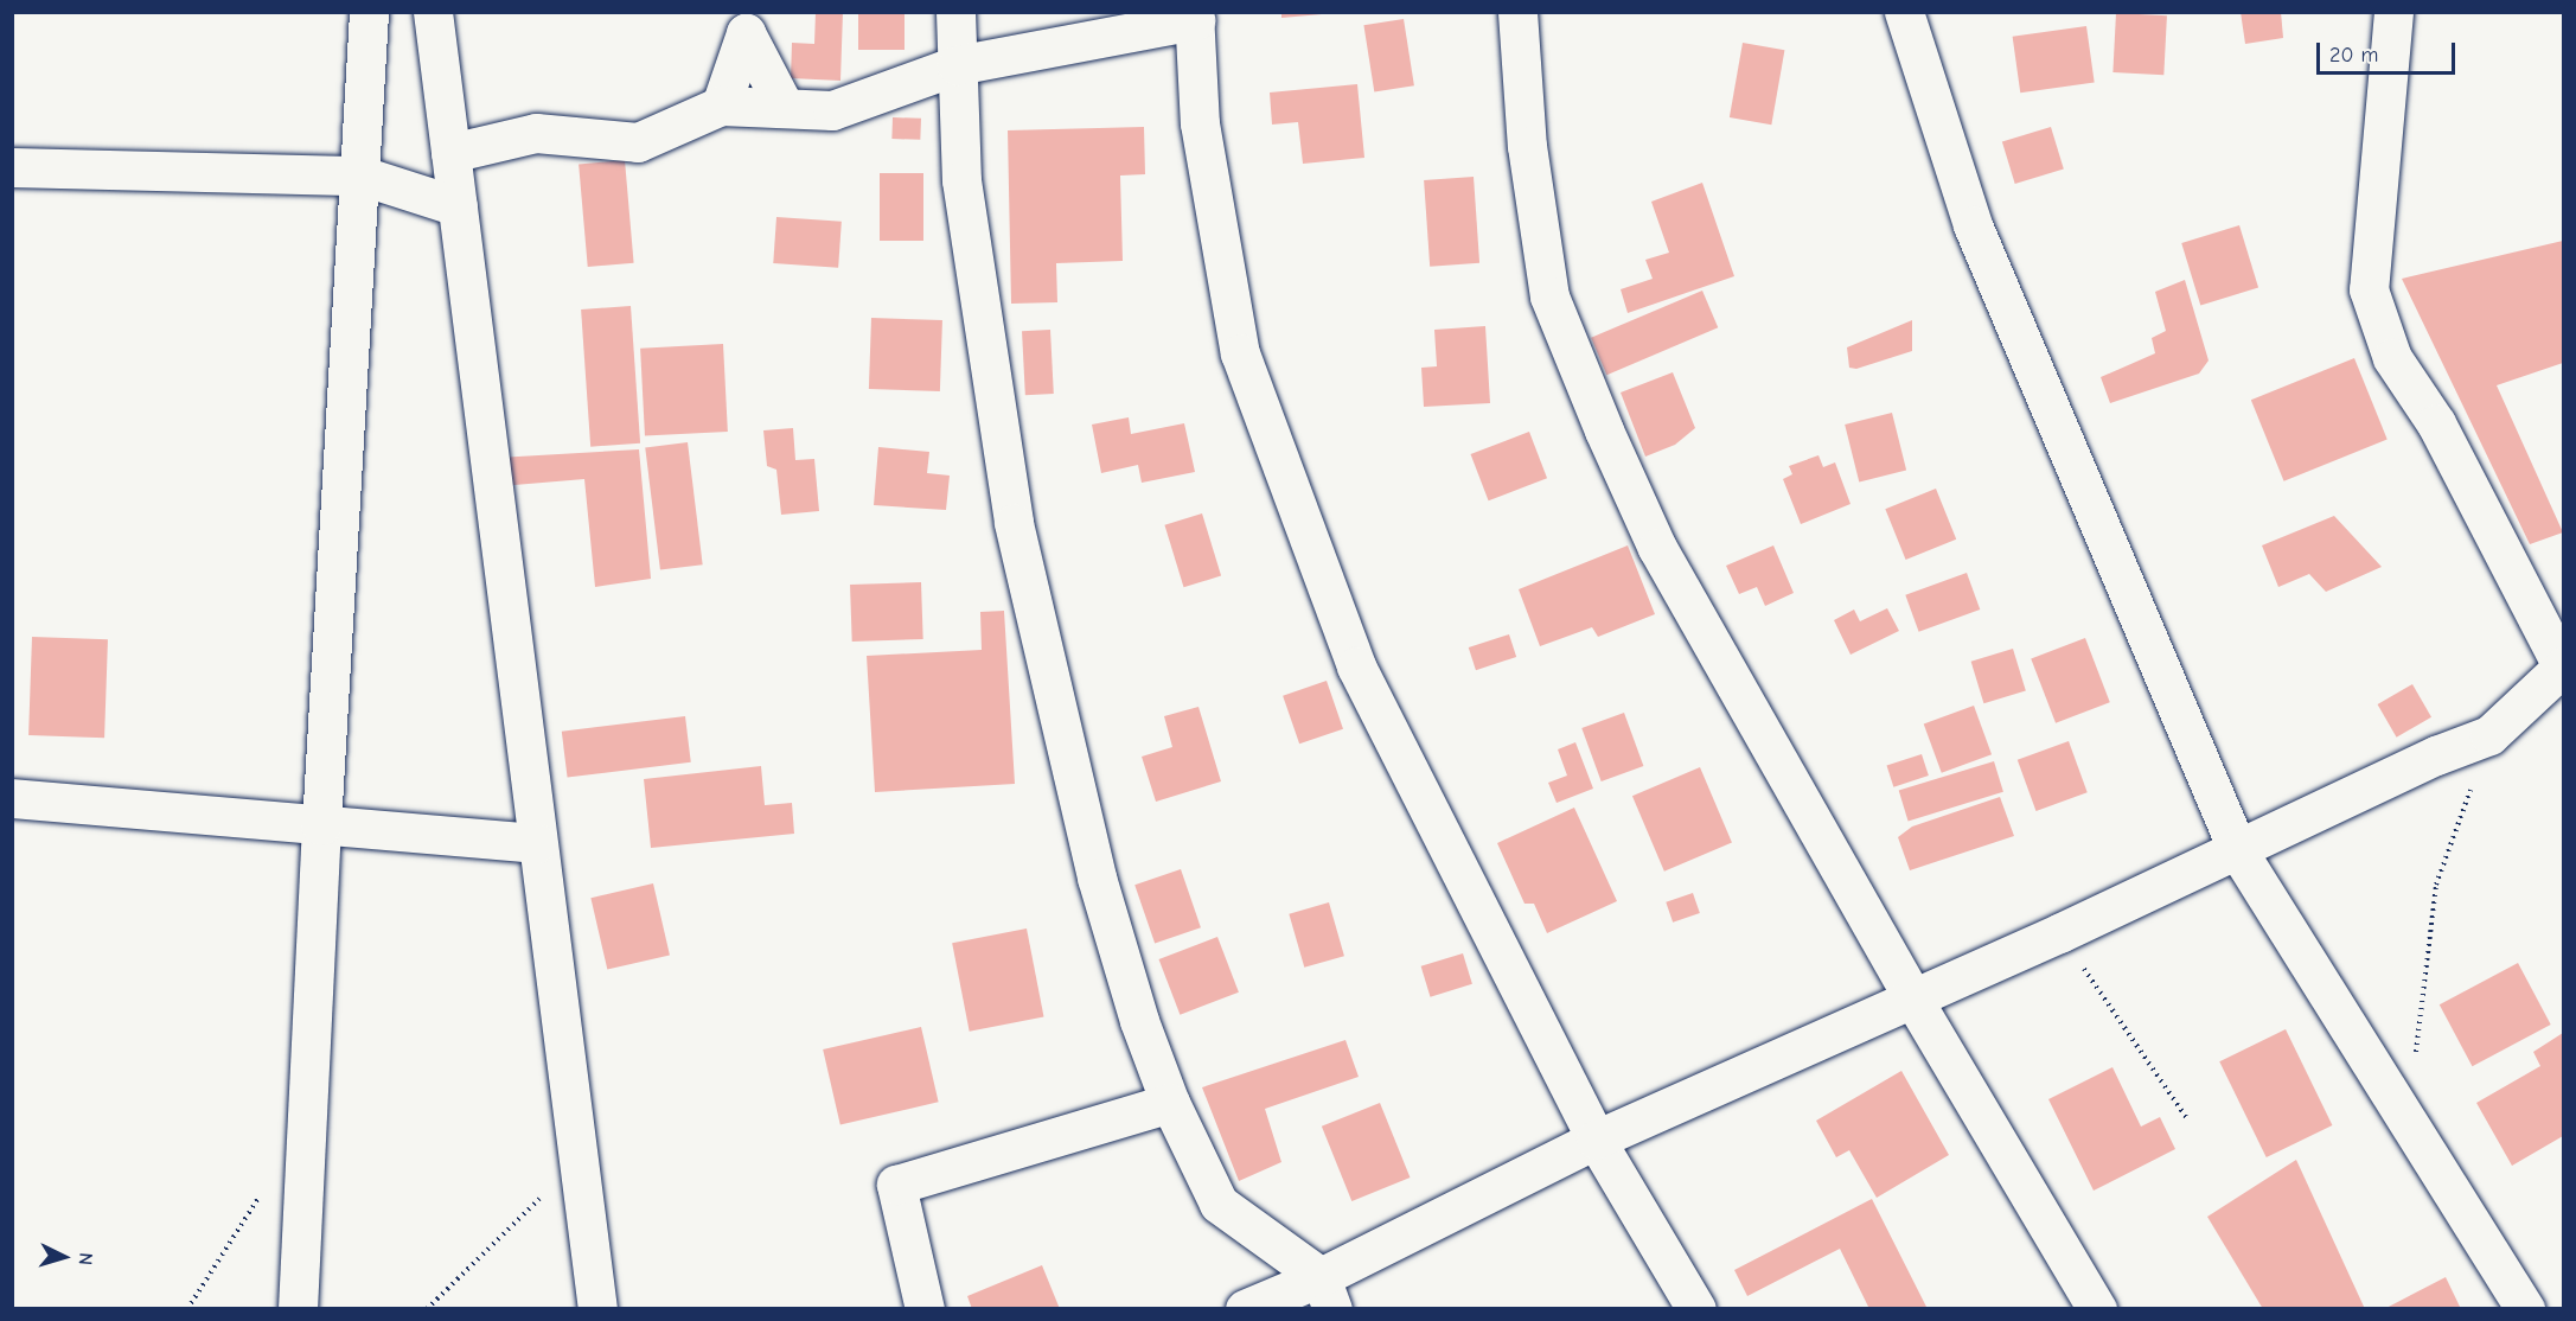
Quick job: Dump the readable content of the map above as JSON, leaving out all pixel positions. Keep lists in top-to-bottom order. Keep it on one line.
{"scale_bar":"20 m","north":"right"}
